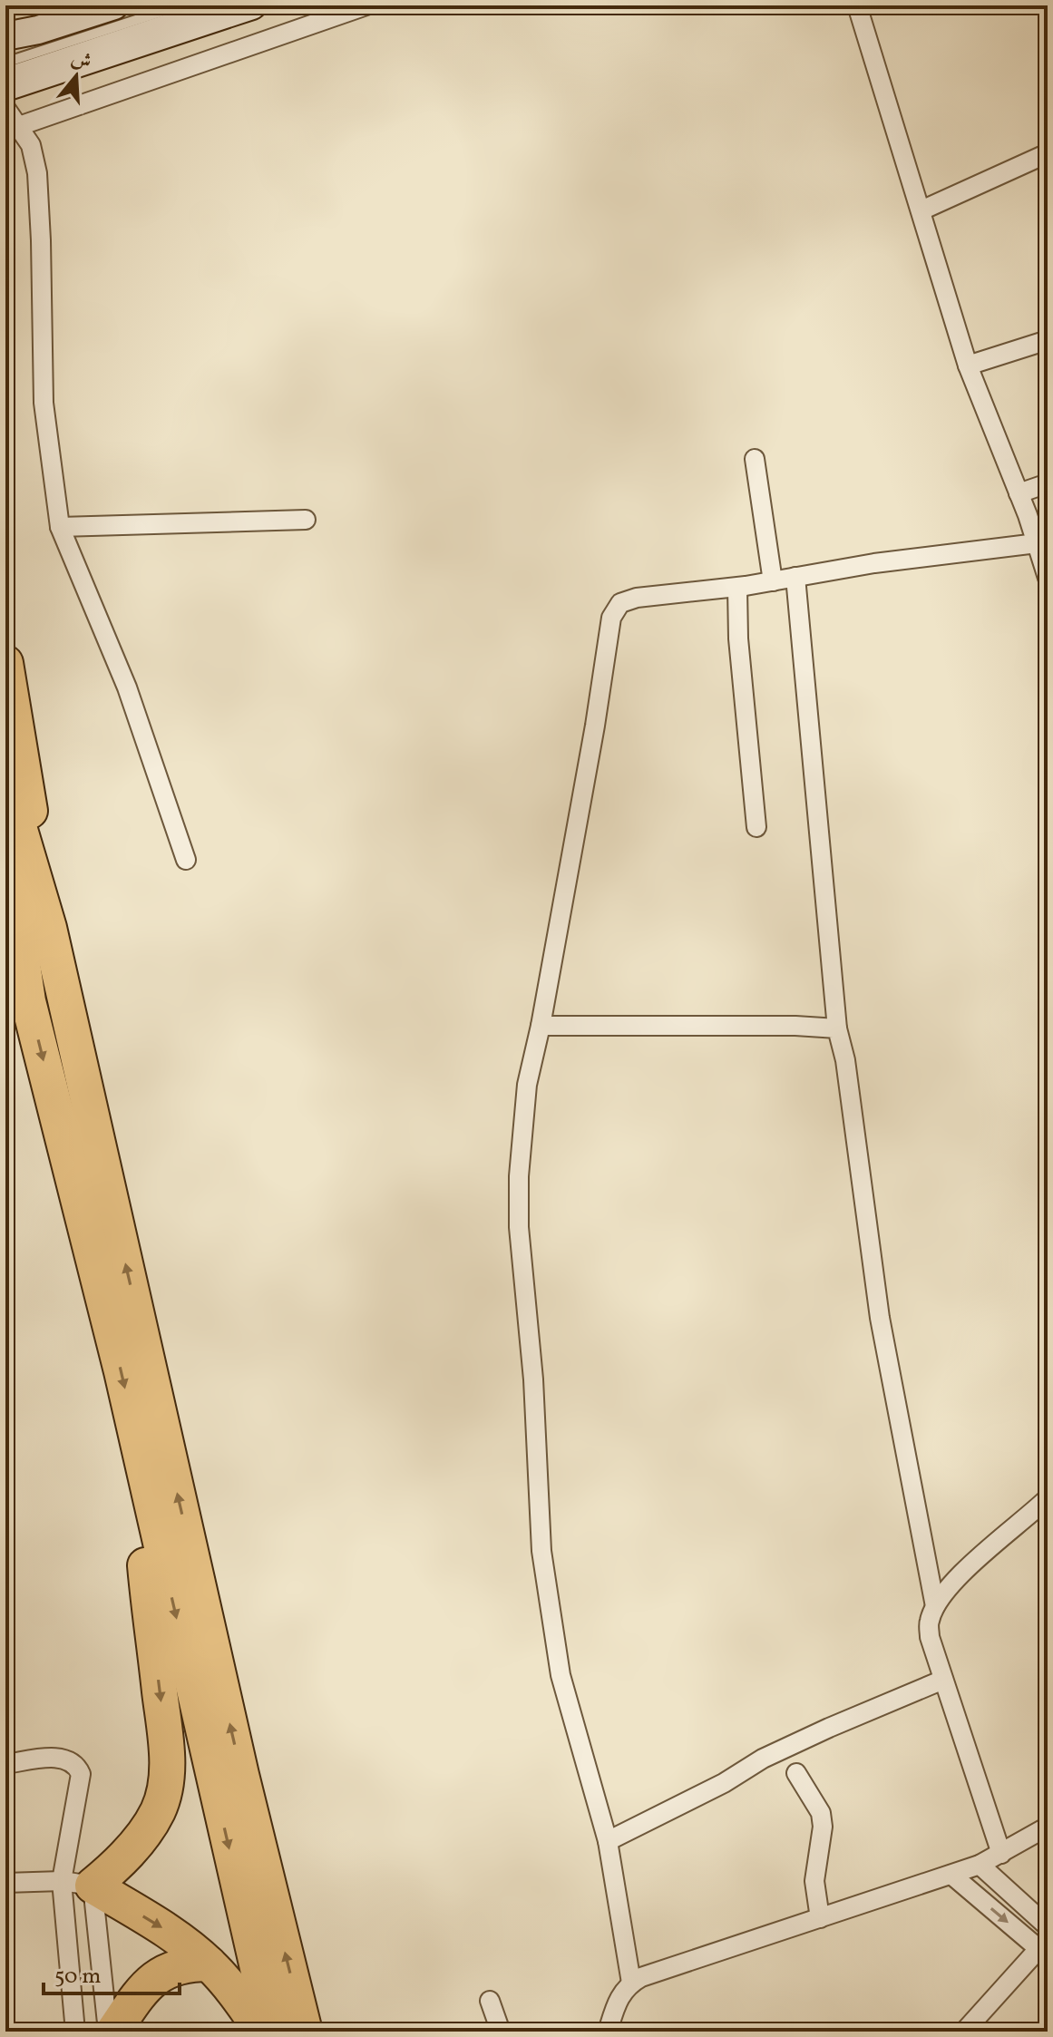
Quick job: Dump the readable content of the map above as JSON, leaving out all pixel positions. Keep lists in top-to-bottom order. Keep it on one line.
{"scale_bar":"50 m","north":"top"}
